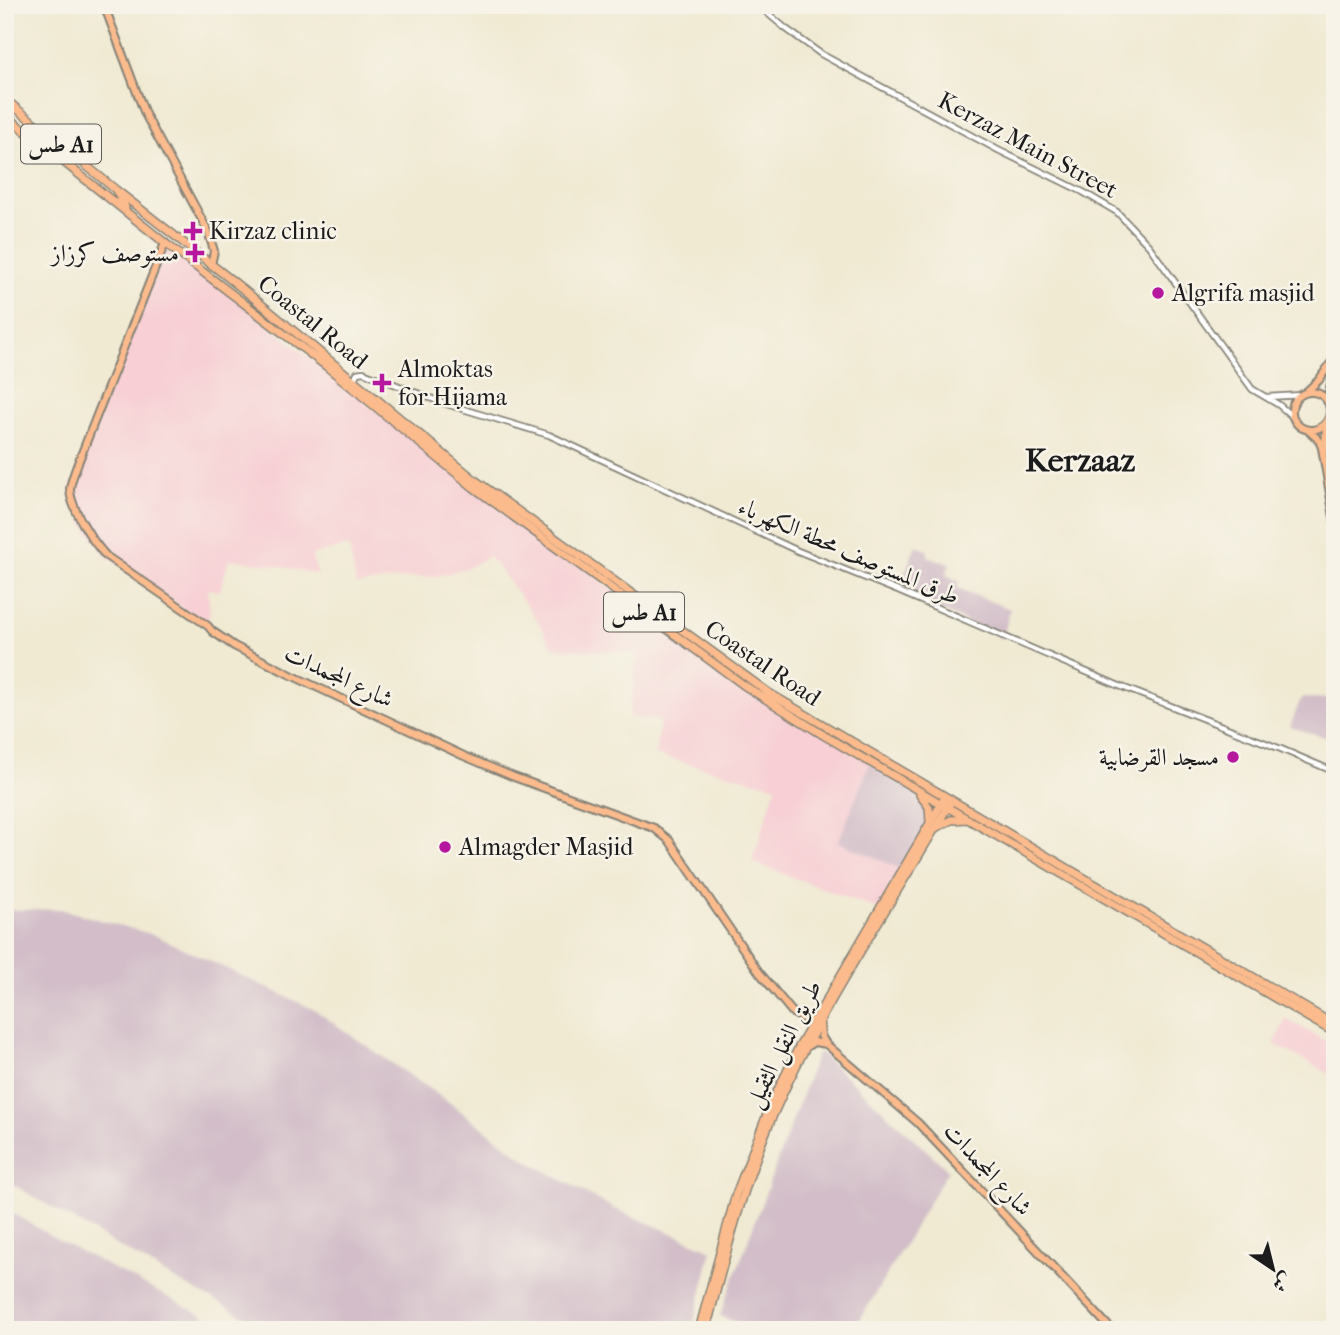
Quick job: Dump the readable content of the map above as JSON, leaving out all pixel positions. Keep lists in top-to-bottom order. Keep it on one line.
{"streets":{"highway":["طس A1","Coastal Road","طريق النقل الثقيل"],"main road":["شارع المجمدات"],"street":["Kerzaz Main Street","طرق المستوصف محطة الكهرباء"]},"crossings":[["Coastal Road","طرق المستوصف محطة الكهرباء"],["Coastal Road","شارع المجمدات"],["Coastal Road","طريق النقل الثقيل"],["شارع المجمدات","طريق النقل الثقيل"]],"districts":["Kerzaaz"],"places":{"health":["Kirzaz clinic","مستوصف كرزاز","Almoktas for Hijama"],"other":["Algrifa masjid","مسجد القرضابية","Almagder Masjid"]},"north":"bottom right"}
